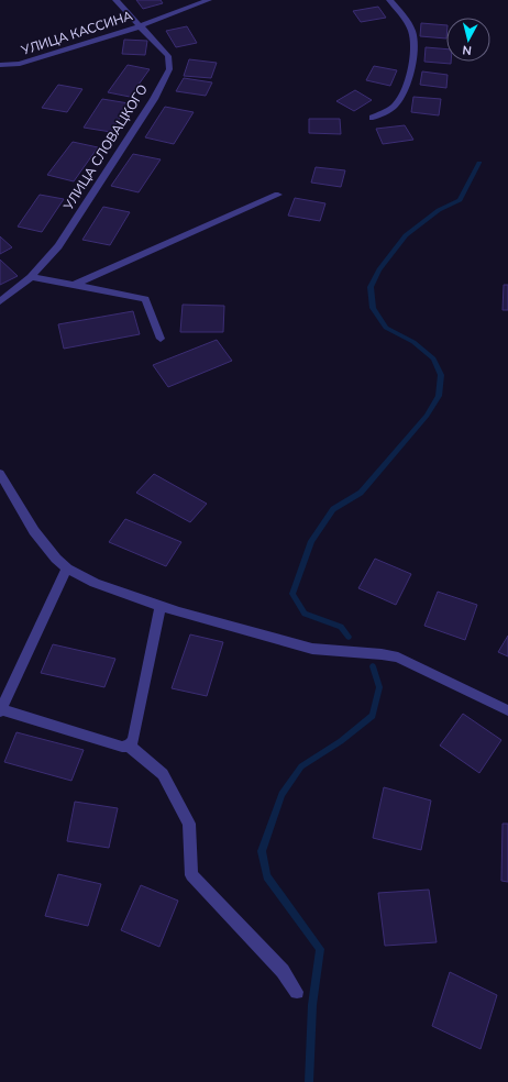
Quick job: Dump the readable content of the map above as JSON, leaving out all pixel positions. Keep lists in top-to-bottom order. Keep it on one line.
{"streets":{"street":["УЛИЦА КАССИНА","УЛИЦА СЛОВАЦКОГО"]},"crossings":[["УЛИЦА КАССИНА","УЛИЦА СЛОВАЦКОГО"]],"north":"bottom"}
